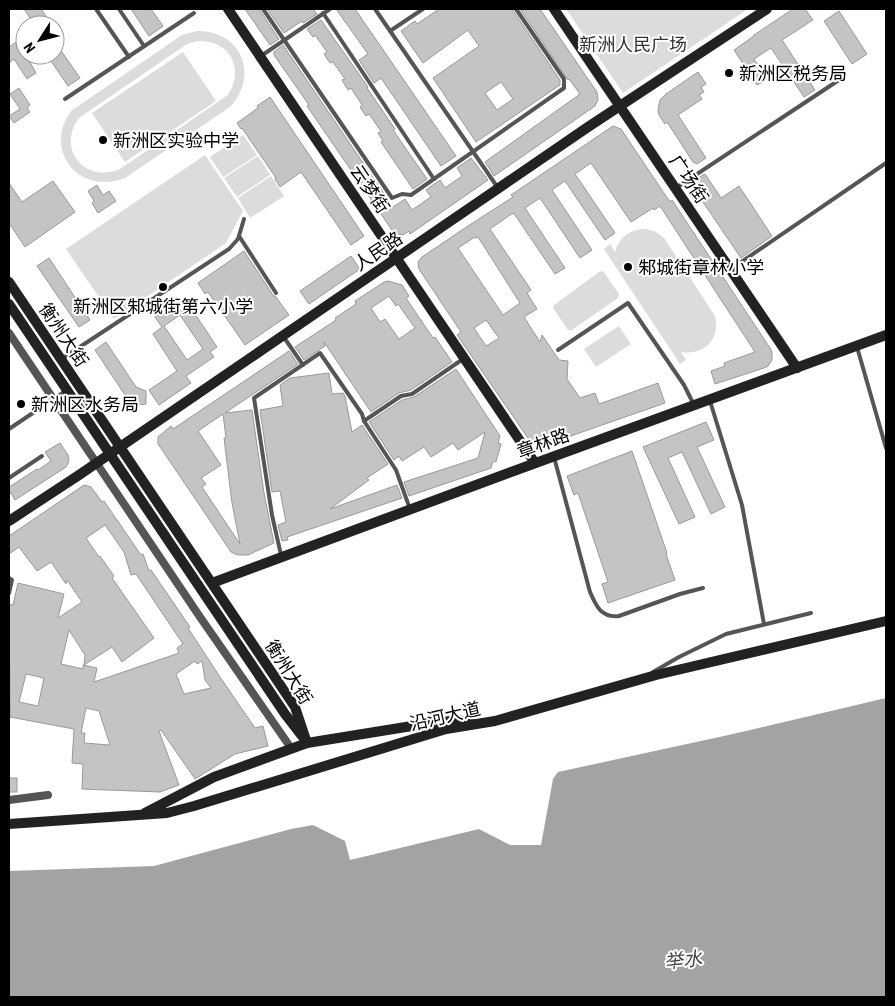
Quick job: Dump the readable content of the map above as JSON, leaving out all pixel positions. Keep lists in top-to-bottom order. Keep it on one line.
{"streets":{"street":["广场街","云梦街","人民路","衡州大街","章林路","沿河大道"]},"crossings":[["广场街","人民路"],["广场街","章林路"],["云梦街","人民路"],["云梦街","章林路"],["人民路","衡州大街"],["衡州大街","章林路"]],"water":["举水"],"parks":["新洲人民广场"],"places":["新洲区税务局","新洲区实验中学","邾城街章林小学","新洲区邾城街第六小学","新洲区水务局"],"north":"bottom left"}
